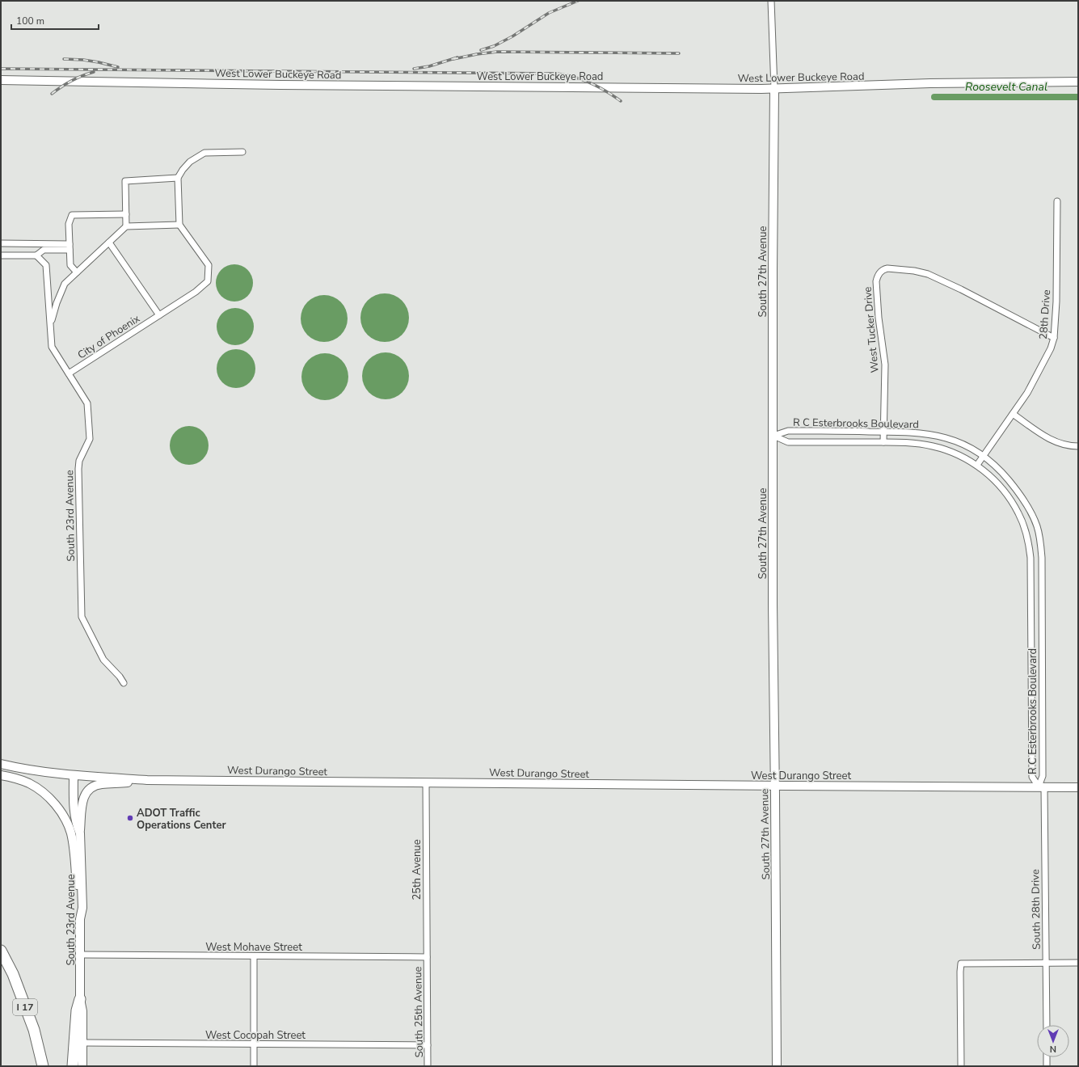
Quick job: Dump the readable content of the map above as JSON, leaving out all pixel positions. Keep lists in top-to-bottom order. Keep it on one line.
{"streets":{"highway":["I 17"],"main road":["West Lower Buckeye Road","South 27th Avenue","South 23rd Avenue","West Durango Street"],"street":["28th Drive","West Tucker Drive","City of Phoenix","R C Esterbrooks Boulevard","25th Avenue","South 28th Drive","West Mohave Street","South 25th Avenue","West Cocopah Street"]},"crossings":[["West Lower Buckeye Road","South 27th Avenue"],["South 27th Avenue","R C Esterbrooks Boulevard"],["South 27th Avenue","West Durango Street"],["28th Drive","West Tucker Drive"],["28th Drive","R C Esterbrooks Boulevard"],["West Tucker Drive","R C Esterbrooks Boulevard"],["City of Phoenix","South 23rd Avenue"],["R C Esterbrooks Boulevard","West Durango Street"],["R C Esterbrooks Boulevard","South 28th Drive"],["South 23rd Avenue","West Durango Street"],["South 23rd Avenue","West Mohave Street"],["South 23rd Avenue","West Cocopah Street"],["West Durango Street","25th Avenue"],["West Durango Street","South 28th Drive"],["25th Avenue","West Mohave Street"],["25th Avenue","South 25th Avenue"],["West Mohave Street","South 25th Avenue"],["South 25th Avenue","West Cocopah Street"]],"water":["Roosevelt Canal"],"places":["ADOT Traffic Operations Center"],"scale_bar":"100 m","north":"bottom"}
